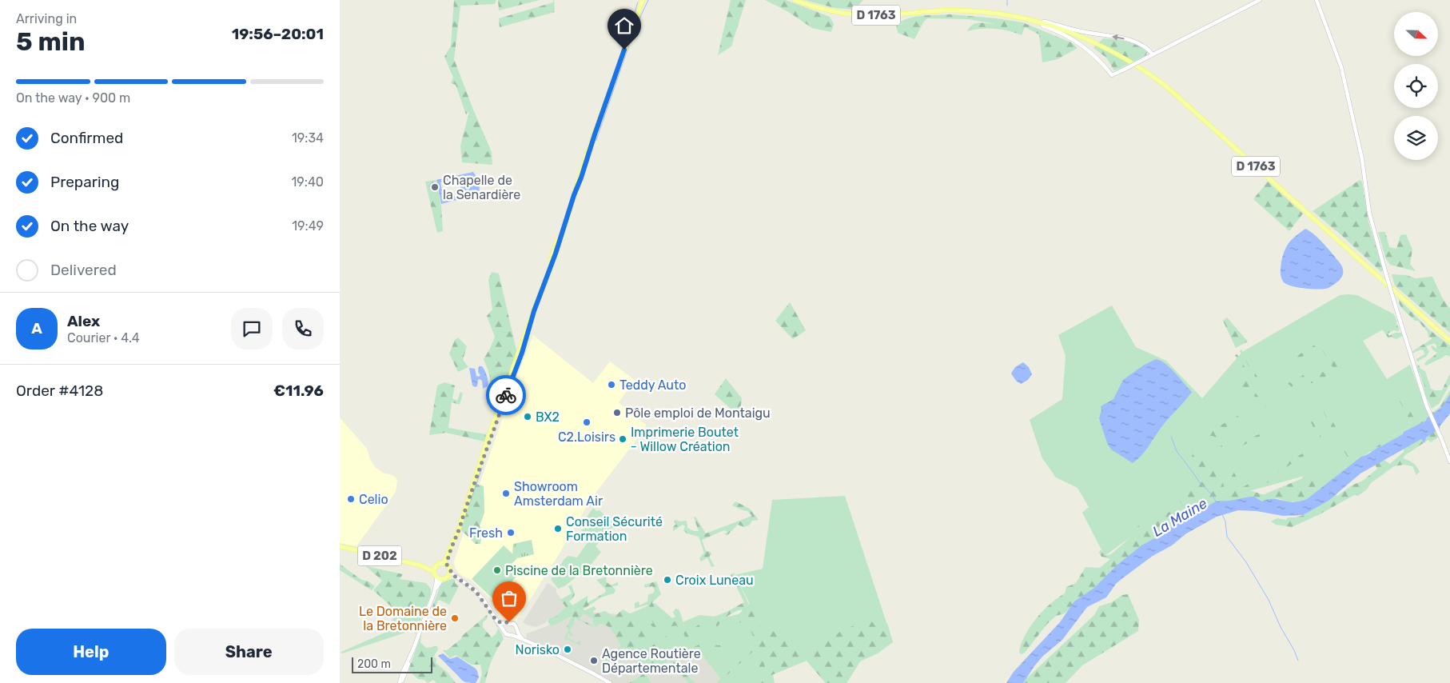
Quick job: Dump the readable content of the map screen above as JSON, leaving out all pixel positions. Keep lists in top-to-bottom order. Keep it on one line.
{"streets":{"main road":["D 1763","D 202"]},"water":["La Maine"],"places":["Chapelle de la Senardière","Teddy Auto","Pôle emploi de Montaigu","BX2","C2.Loisirs","Imprimerie Boutet - Willow Création","Showroom Amsterdam Air","Celio","Conseil Sécurité Formation","Fresh","Piscine de la Bretonnière","Croix Luneau","Le Domaine de la Bretonnière","Norisko","Agence Routière Départementale"],"scale_bar":"200 m","north":"right","page":{"heading":["5 min","Arriving in","19:56–20:01"],"panel":["Alex","Courier · 4.4","Order #4128","€11.96"],"bar":"On the way · 900 m","list":[["Confirmed","19:34"],["Preparing","19:40"],["On the way","19:49"],"Delivered"],"round":"A","buttons":["Help","Share"],"scale":"200 m"}}
